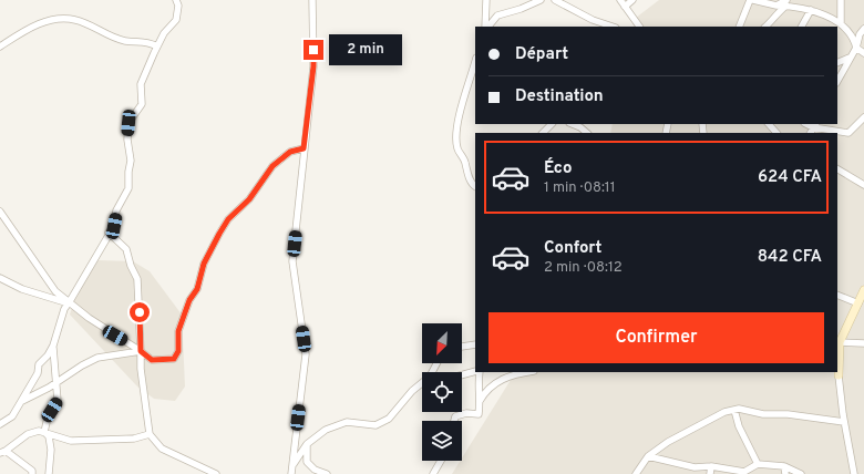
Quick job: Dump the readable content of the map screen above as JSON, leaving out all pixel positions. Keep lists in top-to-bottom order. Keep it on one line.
{"north":"bottom left","page":{"banner":["Départ","Destination"],"bubble":"2 min","list":[{"name":"Éco","note":"1 min · 08:11","value":"624 CFA"},{"name":"Confort","note":"2 min · 08:12","value":"842 CFA"}],"buttons":"Confirmer"}}
